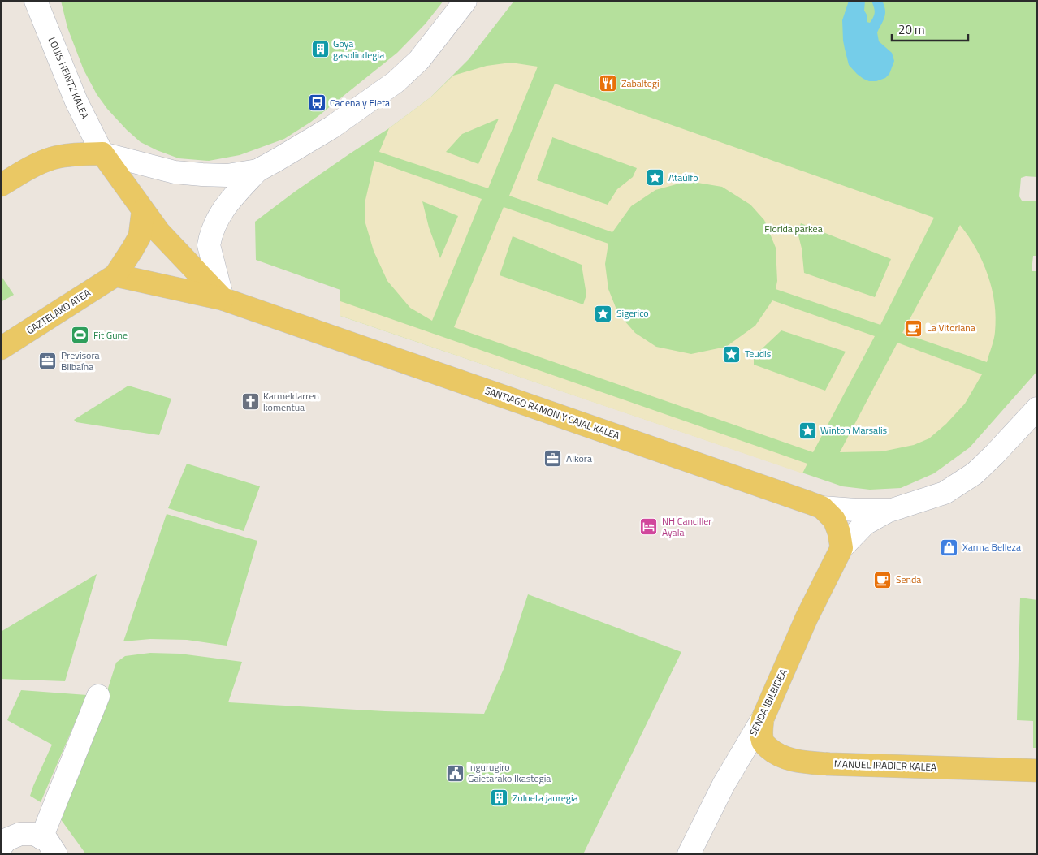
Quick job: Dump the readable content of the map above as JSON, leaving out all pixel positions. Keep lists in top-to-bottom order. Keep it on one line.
{"streets":{"main road":["GAZTELAKO ATEA","SANTIAGO RAMON Y CAJAL KALEA","SENDA IBILBIDEA","MANUEL IRADIER KALEA"],"street":["LOUIS HEINTZ KALEA"]},"crossings":[["LOUIS HEINTZ KALEA","SANTIAGO RAMON Y CAJAL KALEA"],["GAZTELAKO ATEA","SANTIAGO RAMON Y CAJAL KALEA"],["SANTIAGO RAMON Y CAJAL KALEA","SENDA IBILBIDEA"],["SENDA IBILBIDEA","MANUEL IRADIER KALEA"]],"parks":["Florida parkea"],"places":{"building":["Goya gasolindegia","Zulueta jauregia"],"restaurant":["Zabaltegi"],"bus stop":["Cadena y Eleta"],"place":["Ataúlfo","Sigerico","Teudis","Winton Marsalis"],"cafe":["La Vitoriana","Senda"],"sports":["Fit Gune"],"office":["Previsora Bilbaína","Alkora"],"church":["Karmeldarren komentua"],"hotel":["NH Canciller Ayala"],"shop":["Xarma Belleza"],"public building":["Ingurugiro Gaietarako Ikastegia"]},"scale_bar":"20 m"}
